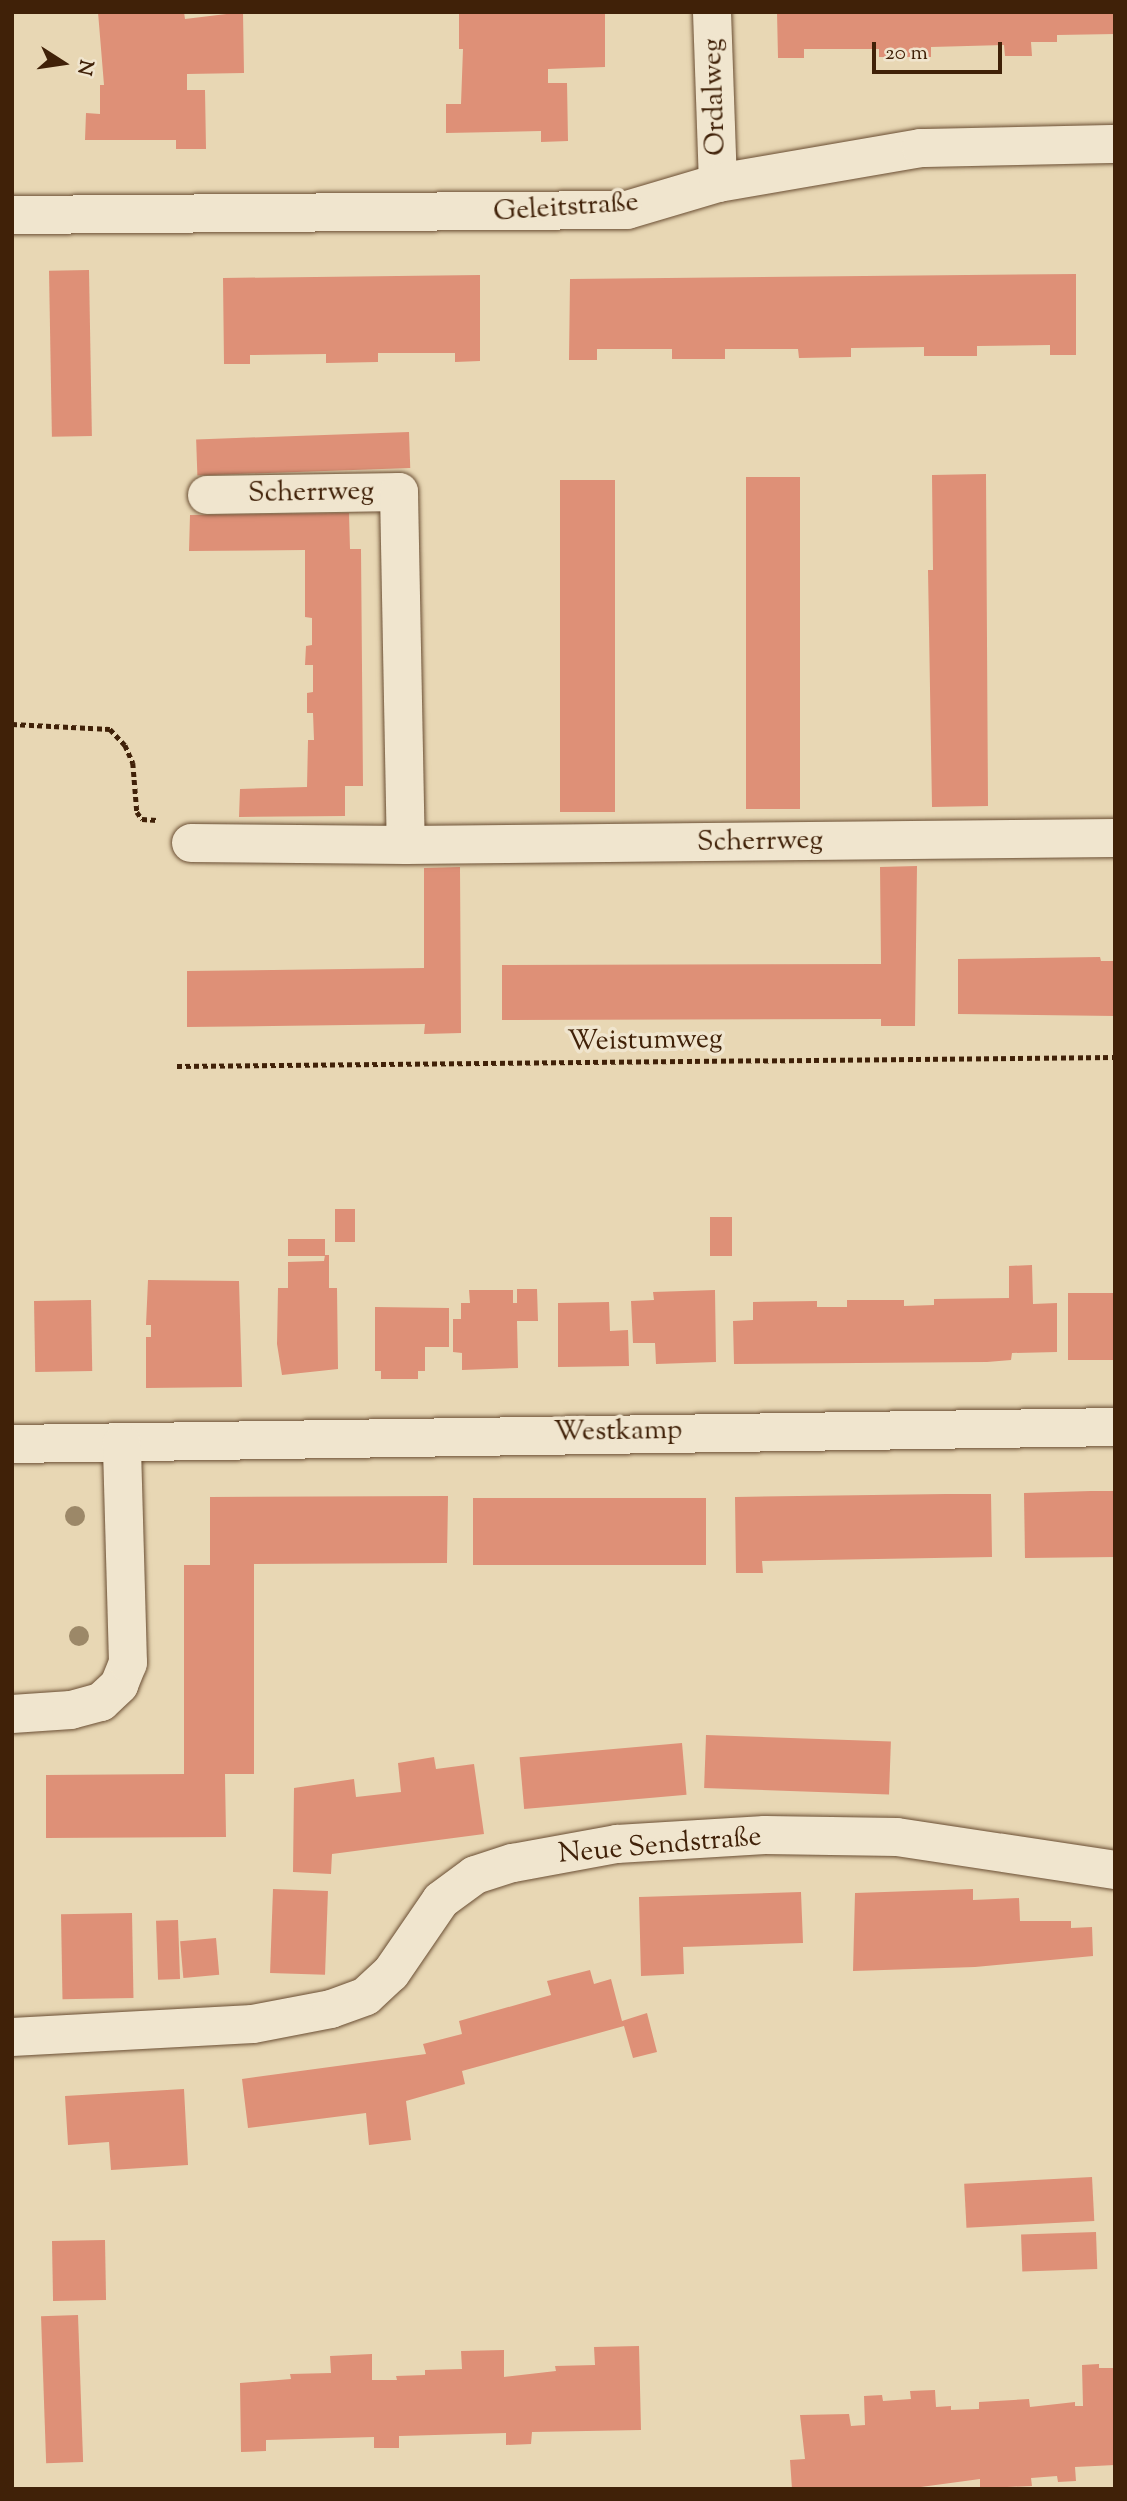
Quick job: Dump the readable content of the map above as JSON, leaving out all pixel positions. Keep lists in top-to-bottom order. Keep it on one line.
{"streets":{"street":["Ordalweg","Geleitstraße","Scherrweg","Westkamp","Neue Sendstraße"],"path":["Weistumweg"]},"crossings":[["Ordalweg","Geleitstraße"]],"scale_bar":"20 m","north":"right"}
